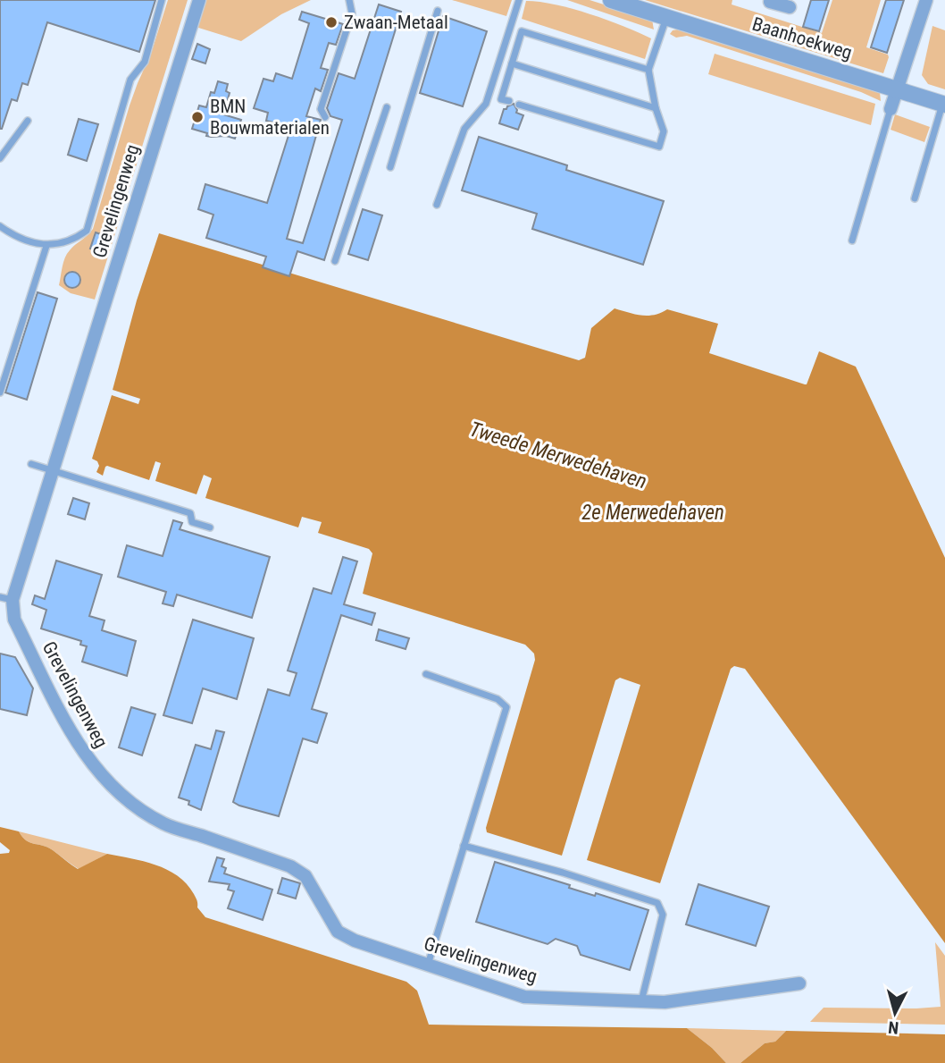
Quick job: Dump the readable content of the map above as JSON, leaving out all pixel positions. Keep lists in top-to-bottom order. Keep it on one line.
{"streets":{"street":["Baanhoekweg","Grevelingenweg"]},"water":["Tweede Merwedehaven","2e Merwedehaven"],"places":["Zwaan-Metaal","BMN Bouwmaterialen"],"north":"bottom"}
